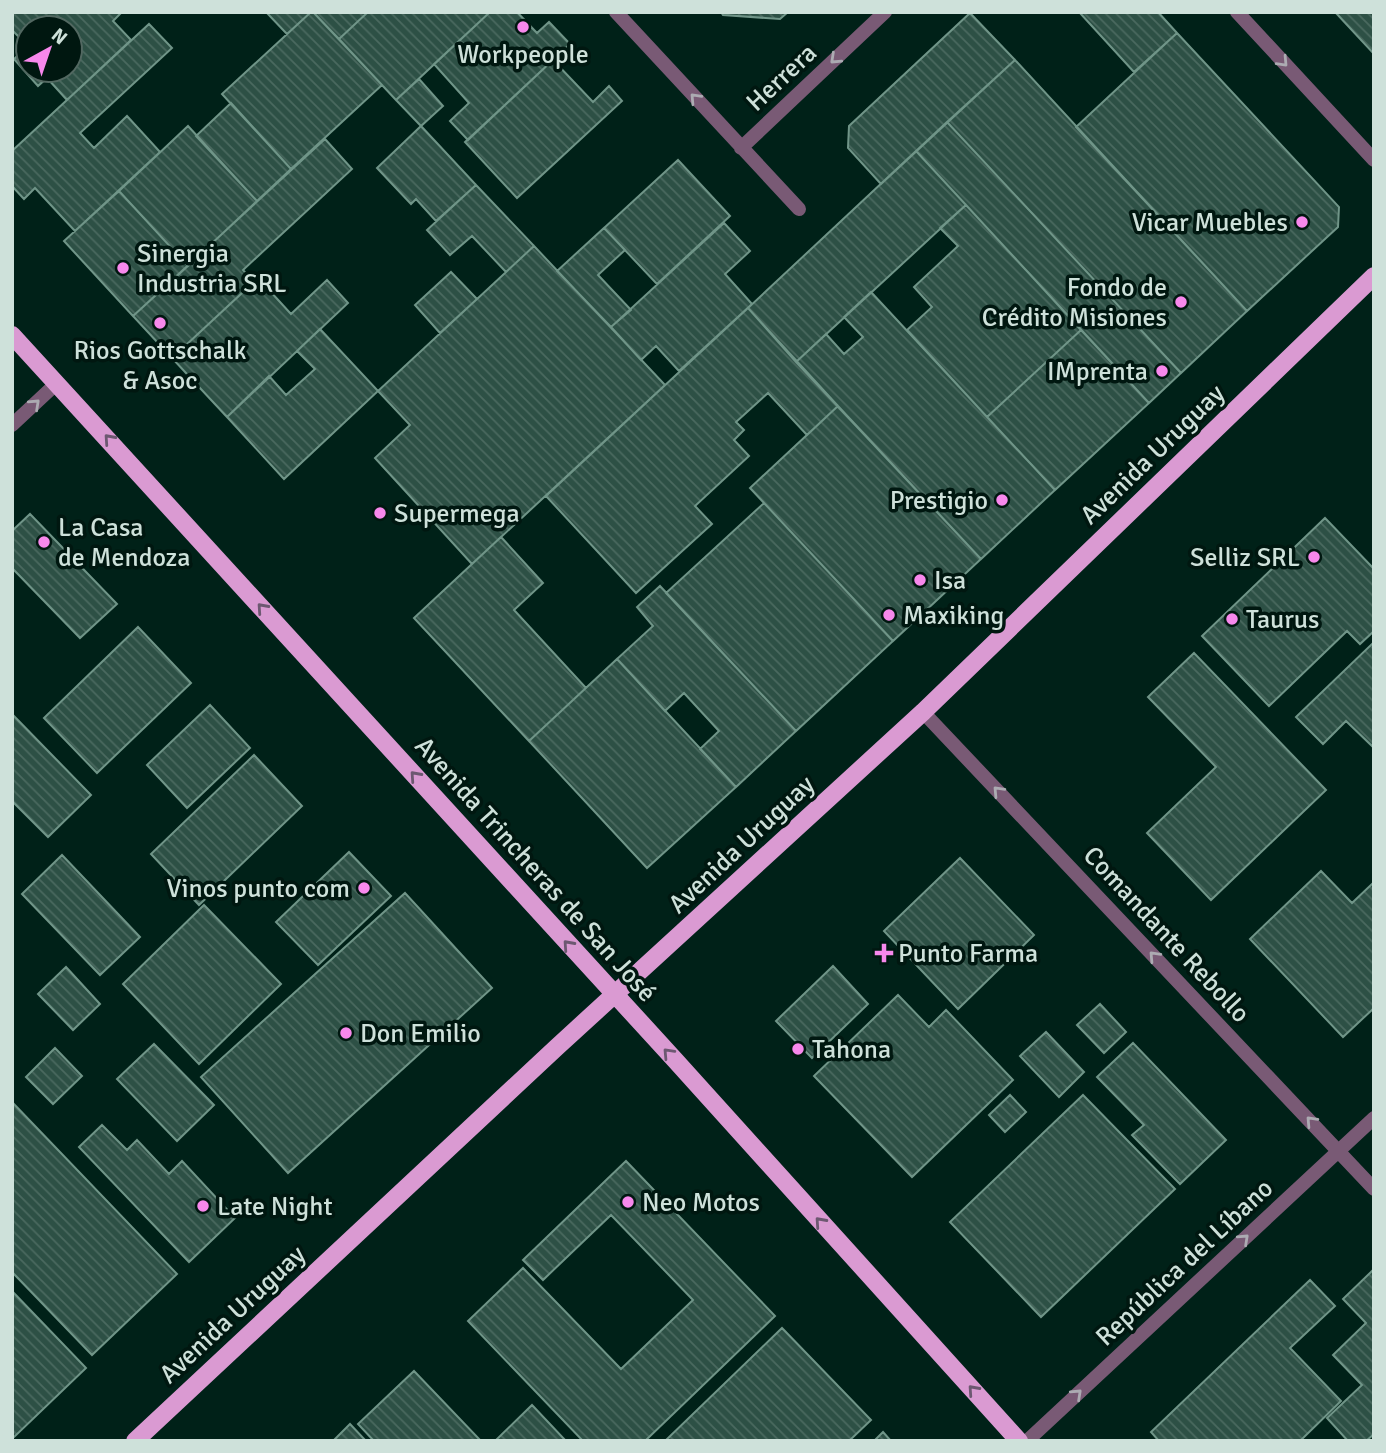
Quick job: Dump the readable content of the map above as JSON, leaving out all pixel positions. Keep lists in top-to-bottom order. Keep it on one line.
{"streets":{"main road":["Avenida Uruguay","Avenida Trincheras de San José"],"street":["Herrera","Comandante Rebollo","República del Líbano"]},"crossings":[["Avenida Uruguay","Avenida Trincheras de San José"],["Avenida Uruguay","Comandante Rebollo"],["Comandante Rebollo","República del Líbano"]],"one_way":["Herrera","Avenida Trincheras de San José","Comandante Rebollo","República del Líbano"],"places":{"other":["Workpeople","Vicar Muebles","Sinergia Industria SRL","Fondo de Crédito Misiones","Rios Gottschalk & Asoc","IMprenta","Prestigio","Supermega","La Casa de Mendoza","Selliz SRL","Isa","Maxiking","Taurus","Vinos punto com","Don Emilio","Tahona","Neo Motos","Late Night"],"health":["Punto Farma"]},"north":"top right"}
